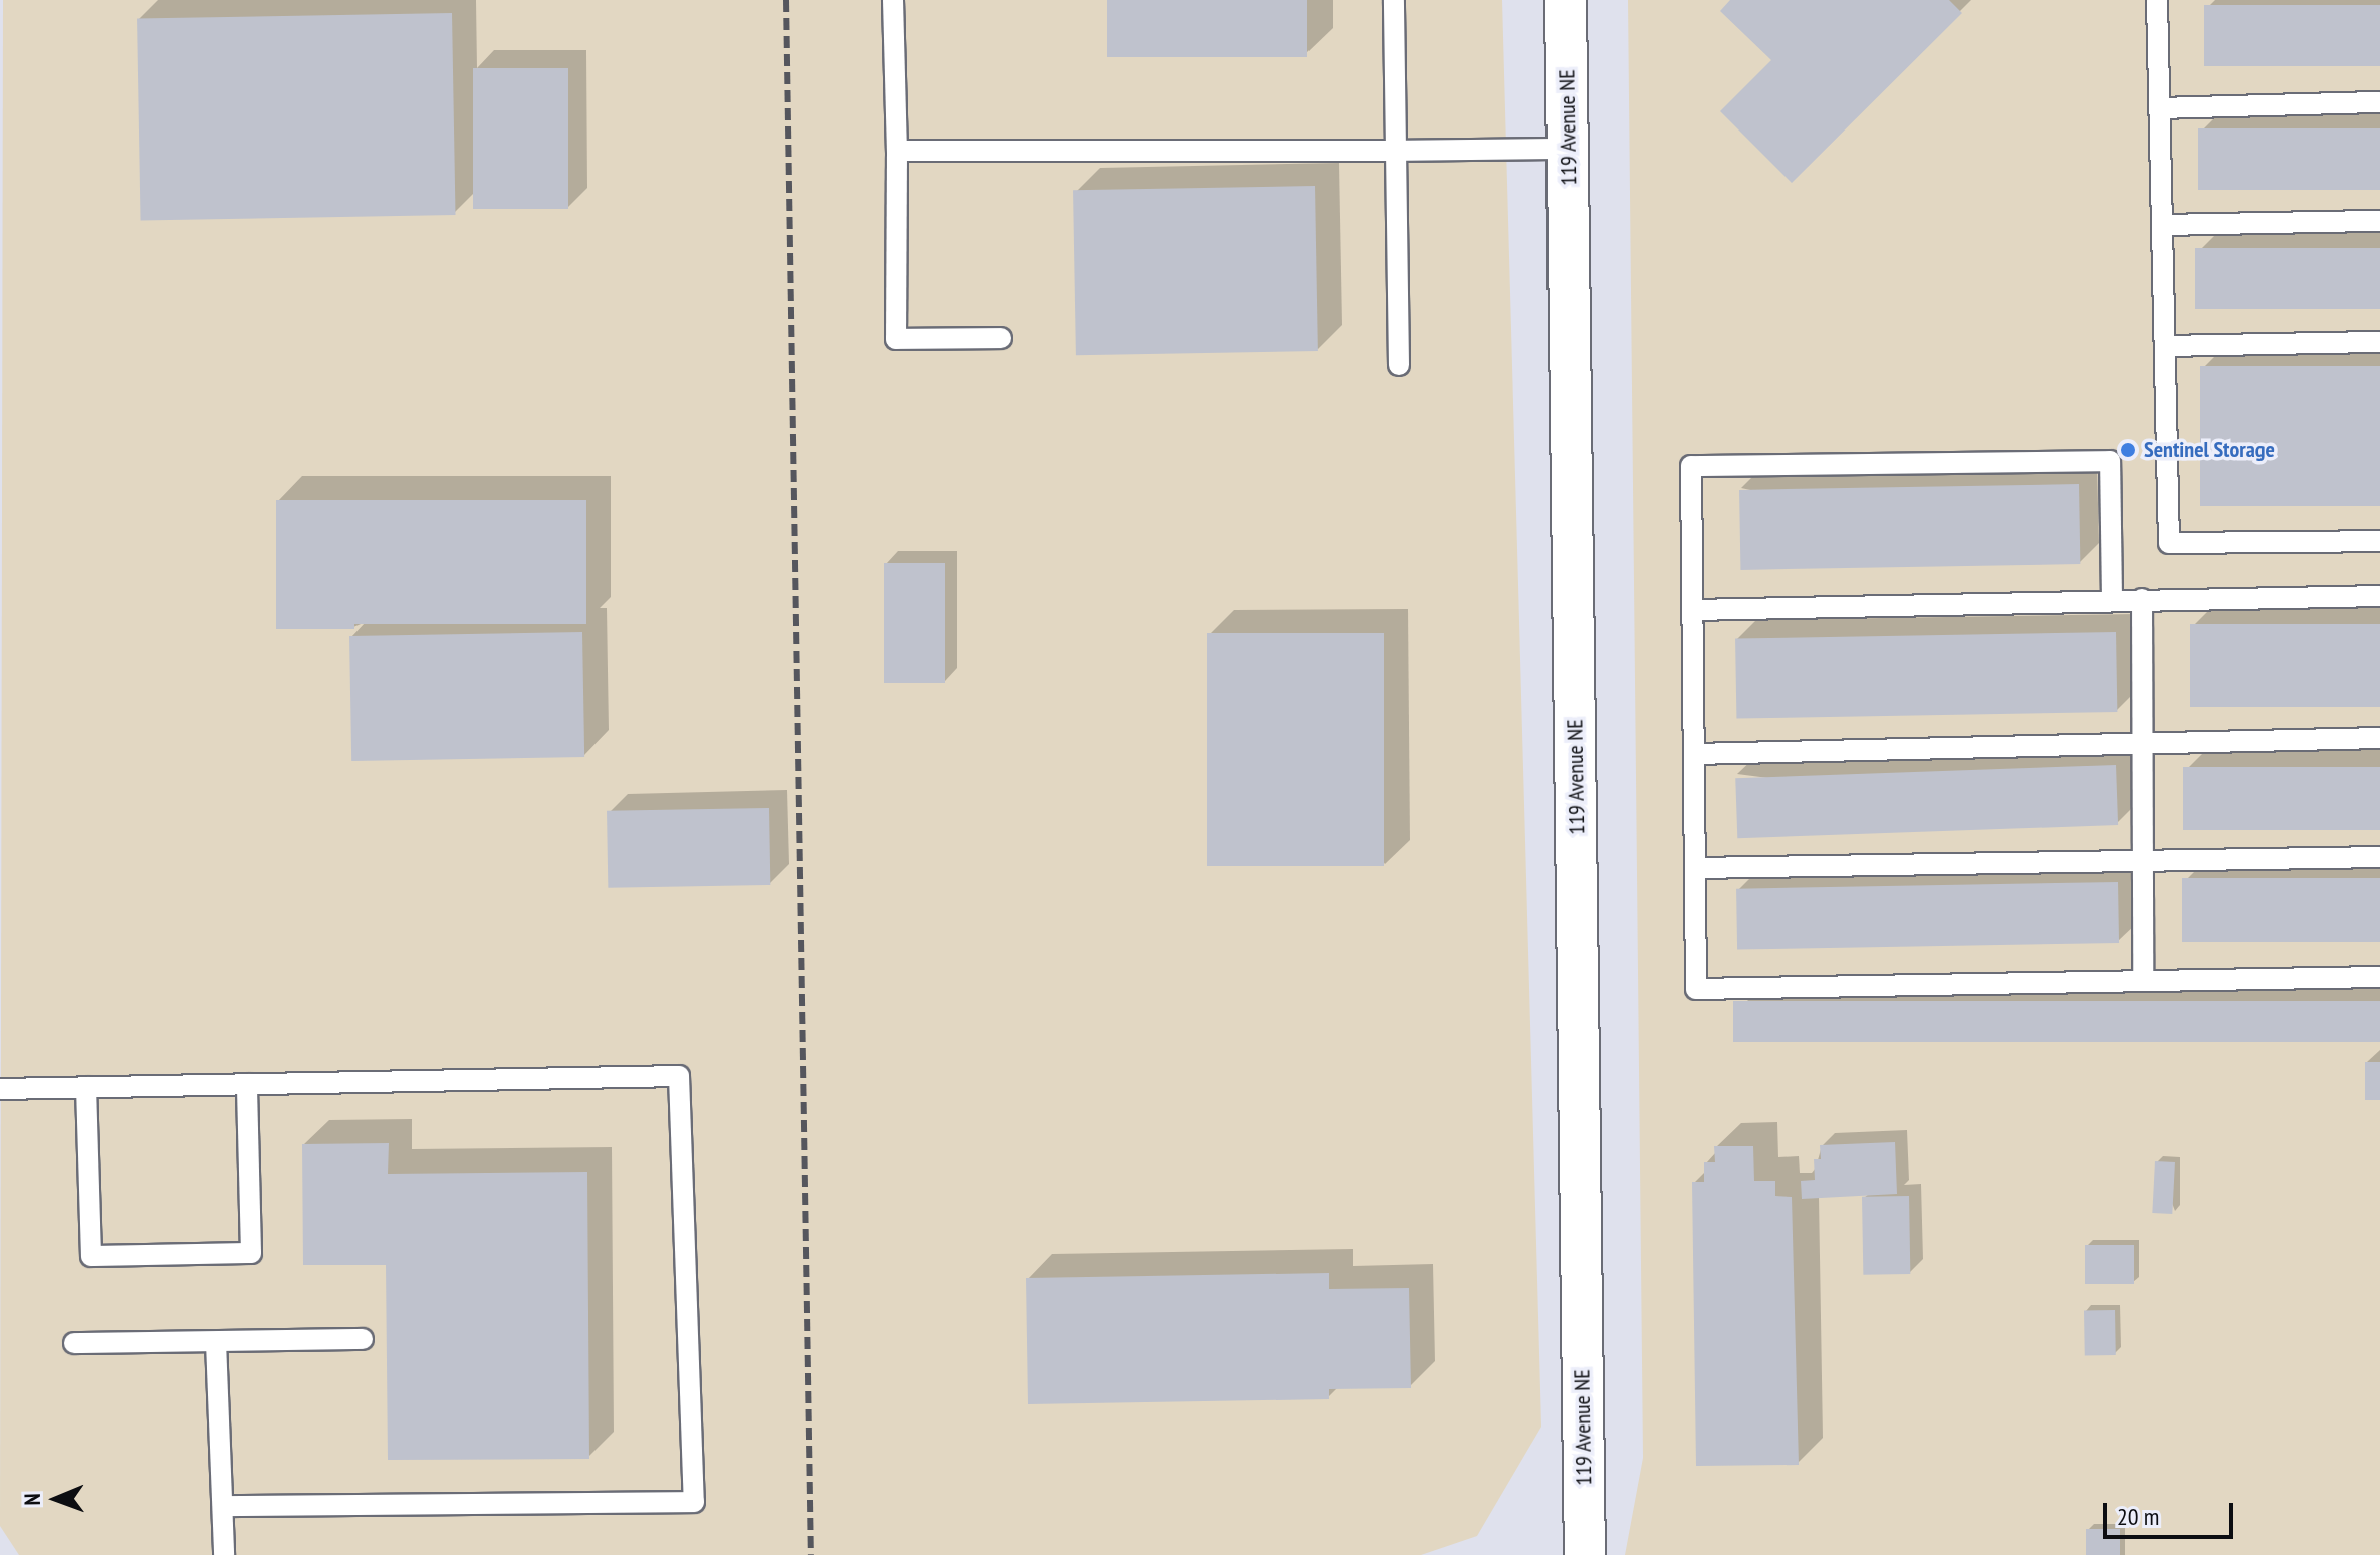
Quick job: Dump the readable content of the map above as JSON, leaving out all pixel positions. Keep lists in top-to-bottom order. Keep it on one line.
{"streets":{"street":["119 Avenue NE"]},"places":["Sentinel Storage"],"scale_bar":"20 m","north":"left"}
